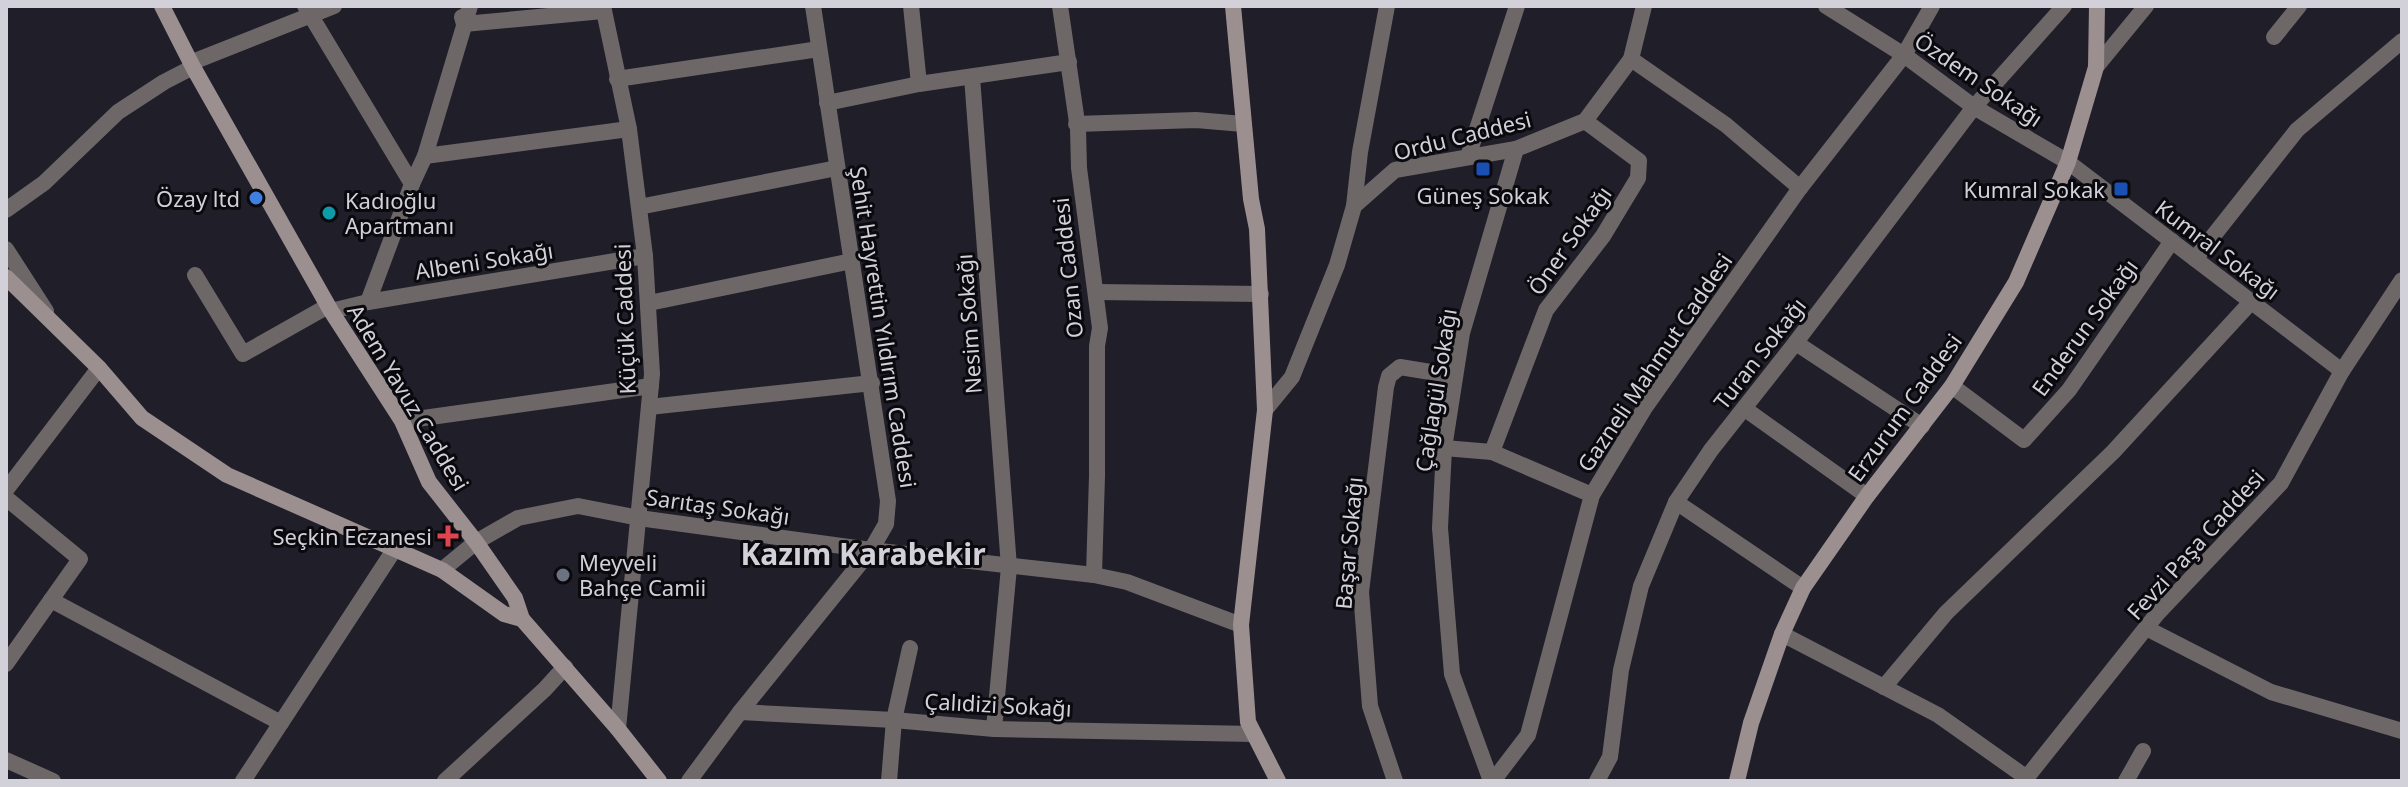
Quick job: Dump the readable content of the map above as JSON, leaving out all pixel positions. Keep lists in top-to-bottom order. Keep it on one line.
{"streets":{"street":["Özdem Sokağı","Ordu Caddesi","Öner Sokağı","Kumral Sokağı","Albeni Sokağı","Ozan Caddesi","Küçük Caddesi","Nesim Sokağı","Şehit Hayrettin Yıldırım Caddesi","Enderun Sokağı","Turan Sokağı","Gazneli Mahmut Caddesi","Çağlagül Sokağı","Adem Yavuz Caddesi","Erzurum Caddesi","Sarıtaş Sokağı","Başar Sokağı","Fevzi Paşa Caddesi","Çalıdizi Sokağı"]},"crossings":[["Özdem Sokağı","Kumral Sokağı"],["Özdem Sokağı","Turan Sokağı"],["Özdem Sokağı","Gazneli Mahmut Caddesi"],["Özdem Sokağı","Erzurum Caddesi"],["Ordu Caddesi","Öner Sokağı"],["Ordu Caddesi","Çağlagül Sokağı"],["Kumral Sokağı","Enderun Sokağı"],["Kumral Sokağı","Erzurum Caddesi"],["Kumral Sokağı","Fevzi Paşa Caddesi"],["Albeni Sokağı","Küçük Caddesi"],["Albeni Sokağı","Adem Yavuz Caddesi"],["Ozan Caddesi","Sarıtaş Sokağı"],["Küçük Caddesi","Adem Yavuz Caddesi"],["Küçük Caddesi","Sarıtaş Sokağı"],["Nesim Sokağı","Sarıtaş Sokağı"],["Şehit Hayrettin Yıldırım Caddesi","Sarıtaş Sokağı"],["Şehit Hayrettin Yıldırım Caddesi","Çalıdizi Sokağı"],["Enderun Sokağı","Erzurum Caddesi"],["Gazneli Mahmut Caddesi","Çağlagül Sokağı"],["Çağlagül Sokağı","Başar Sokağı"],["Adem Yavuz Caddesi","Sarıtaş Sokağı"]],"districts":["Kazım Karabekir"],"places":{"transit":["Güneş Sokak","Kumral Sokak"],"other":["Özay ltd","Kadıoğlu Apartmanı","Meyveli Bahçe Camii"],"health":["Seçkin Eczanesi"]}}
